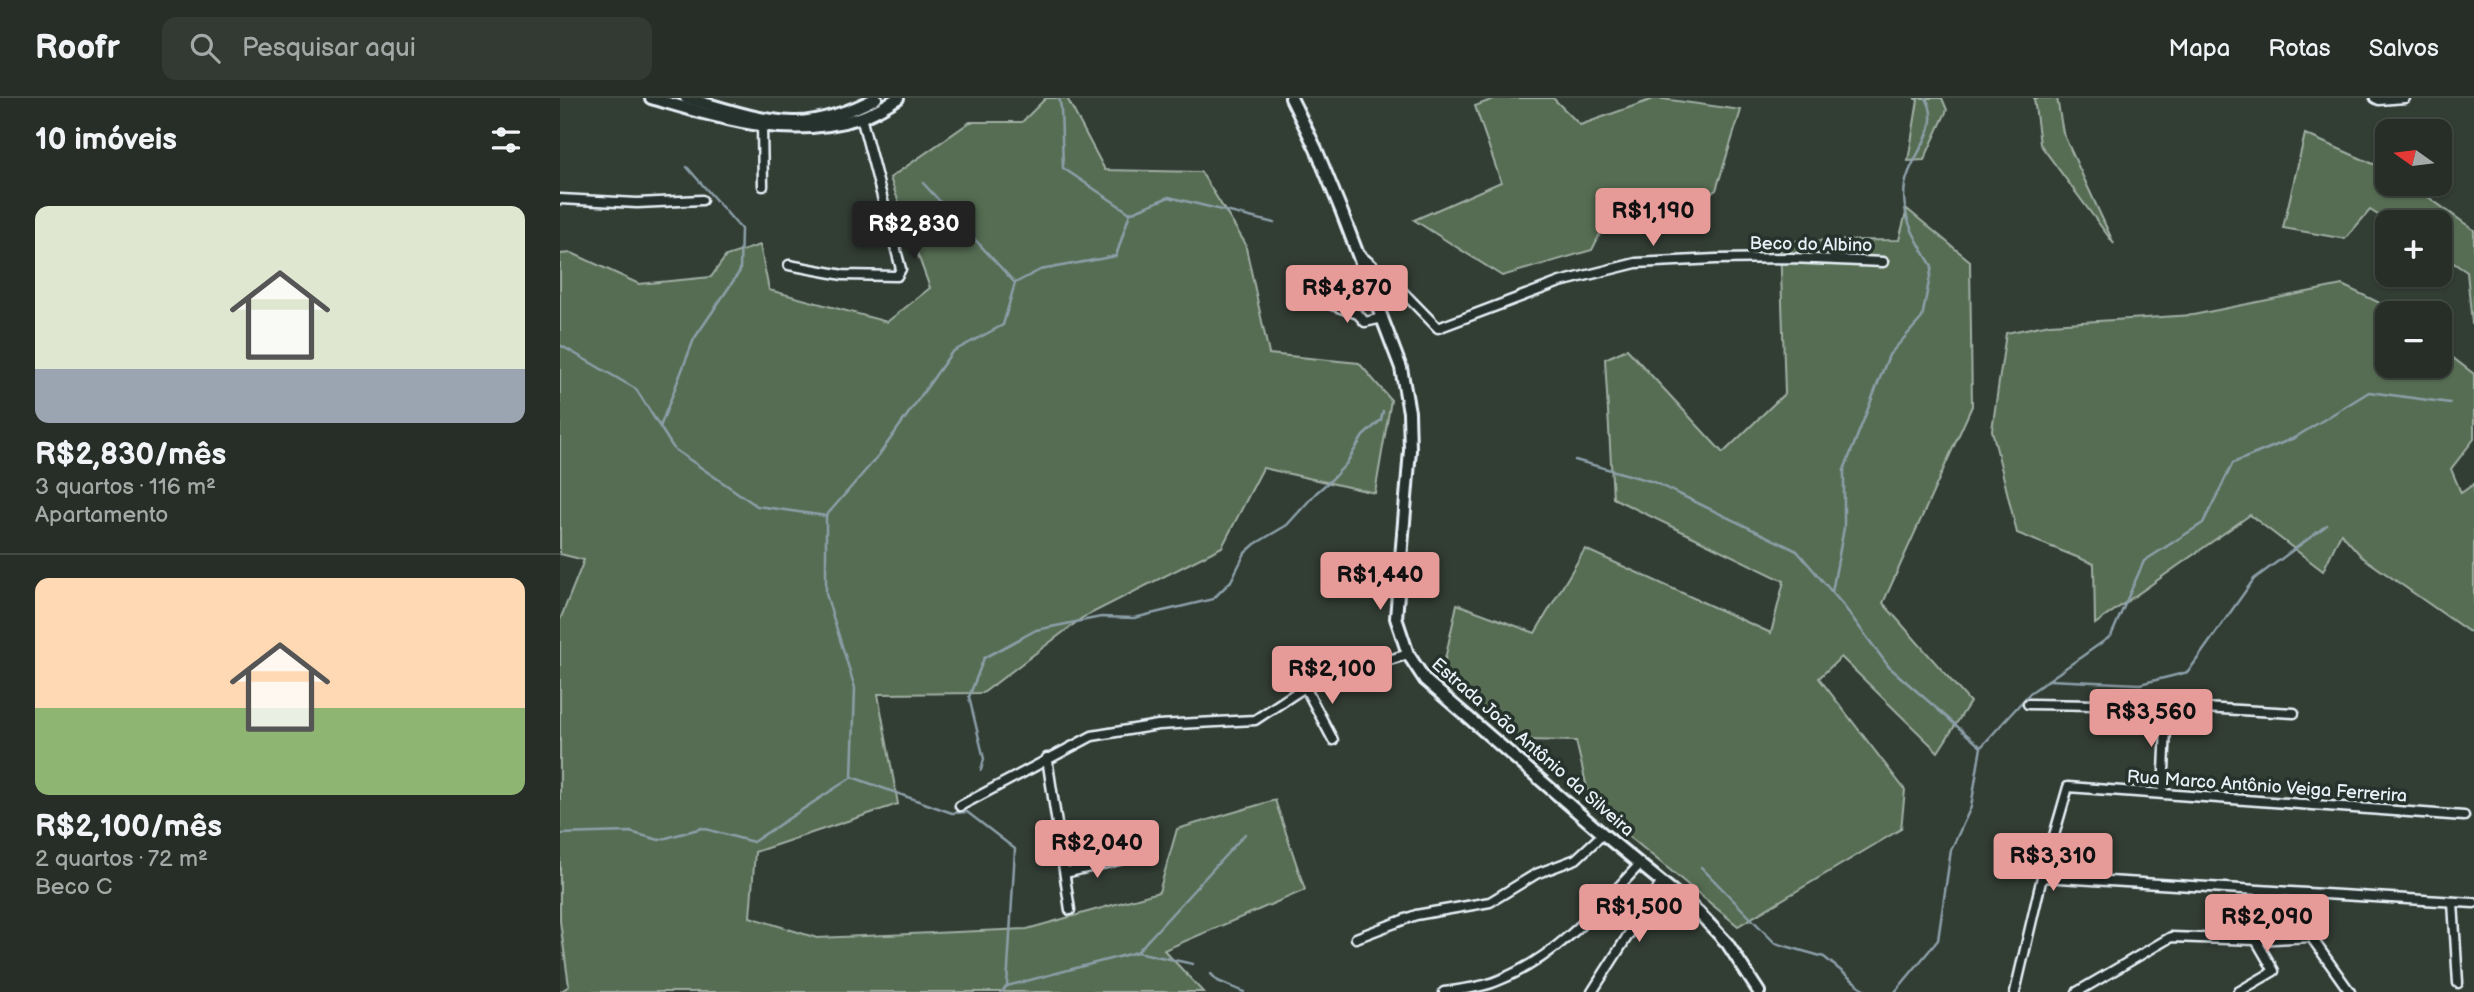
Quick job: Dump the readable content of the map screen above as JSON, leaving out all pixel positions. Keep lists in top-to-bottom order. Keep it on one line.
{"streets":{"main road":["Estrada João Antônio da Silveira"],"street":["Beco do Albino","Rua Marco Antônio Veiga Ferrerira"]},"crossings":[["Beco do Albino","Estrada João Antônio da Silveira"]],"north":"left","page":{"header":"Roofr","search":"Pesquisar aqui","nav":["Mapa","Rotas","Salvos"],"heading":"10 imóveis","map_buttons":["+","−"],"list":[{"name":"R$2,830/mês","note":"3 quartos · 116 m² · Apartamento"},{"name":"R$2,100/mês","note":"2 quartos · 72 m² · Beco C"}],"price":["R$1,190","R$2,830","R$4,870","R$1,440","R$2,100","R$3,560","R$2,040","R$3,310","R$1,500","R$2,090"]}}
